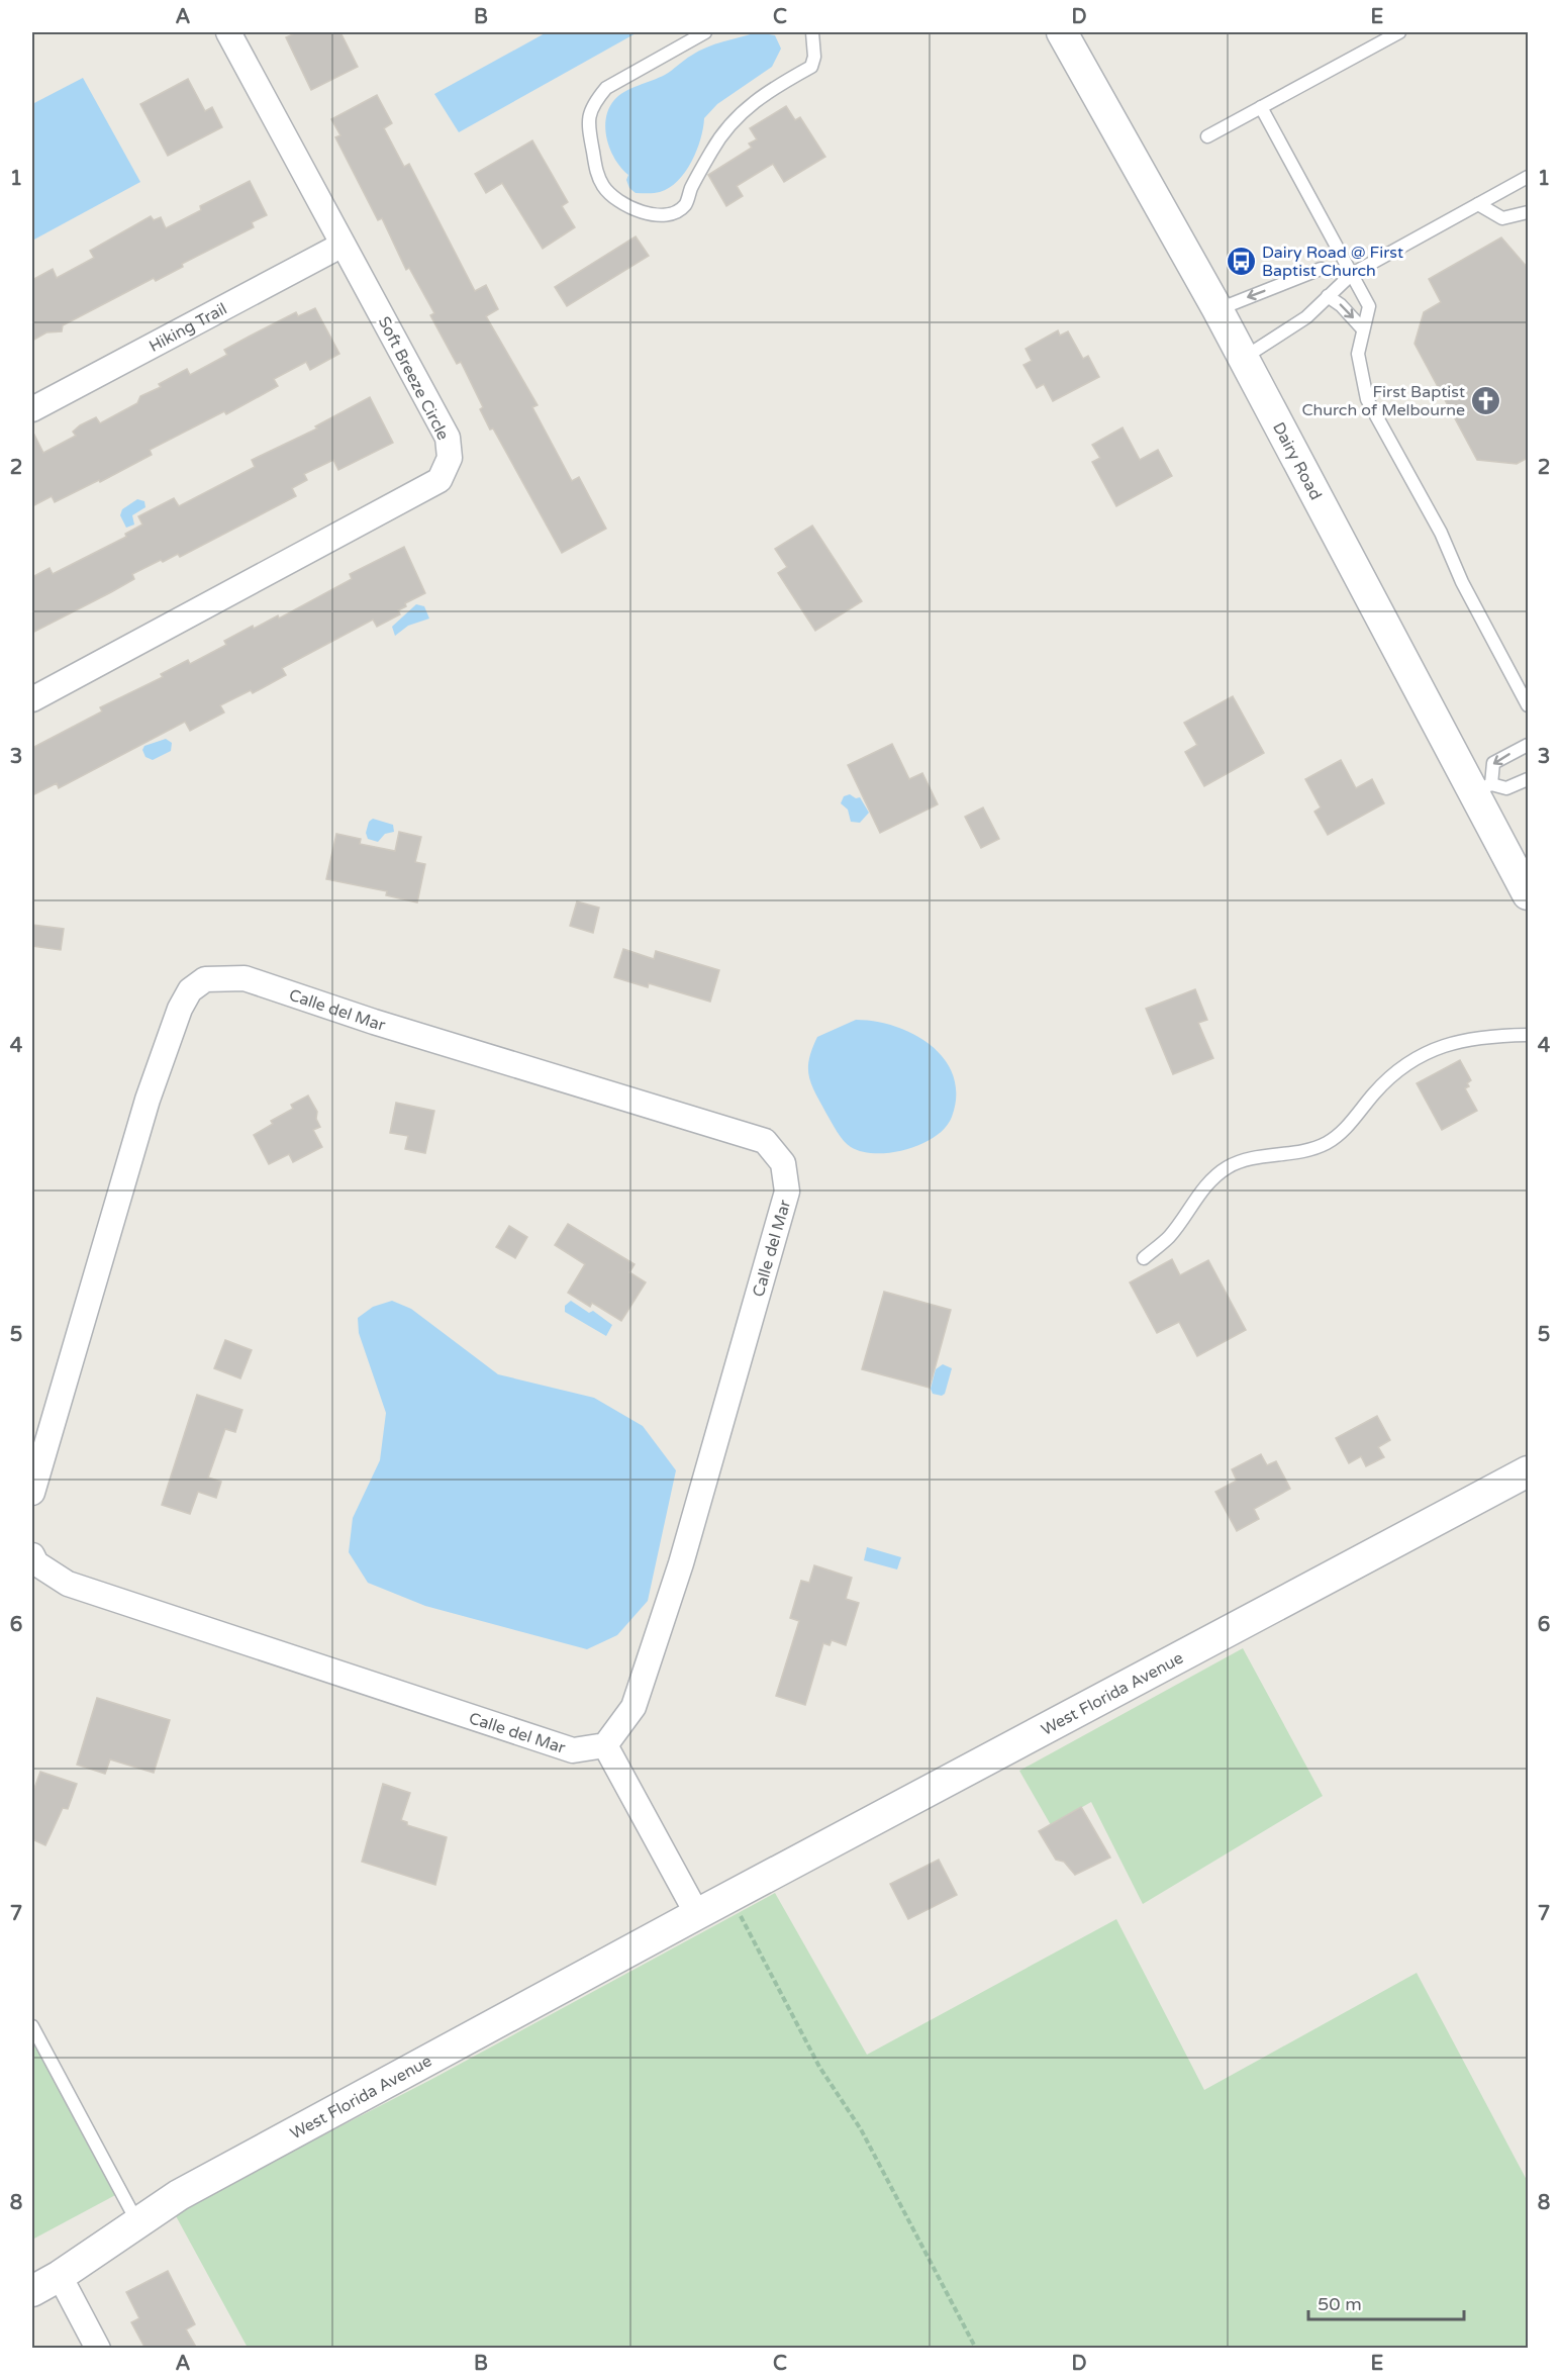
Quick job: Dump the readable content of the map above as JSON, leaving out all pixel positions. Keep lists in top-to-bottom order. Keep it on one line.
{"streets":{"street":["Hiking Trail","Soft Breeze Circle","Dairy Road","Calle del Mar","West Florida Avenue"]},"crossings":[["Hiking Trail","Soft Breeze Circle"]],"places":{"bus stop":["Dairy Road @ First Baptist Church"],"church":["First Baptist Church of Melbourne"]},"scale_bar":"50 m","grid":{"columns":["A","B","C","D","E"],"rows":["1","2","3","4","5","6","7","8"]}}
